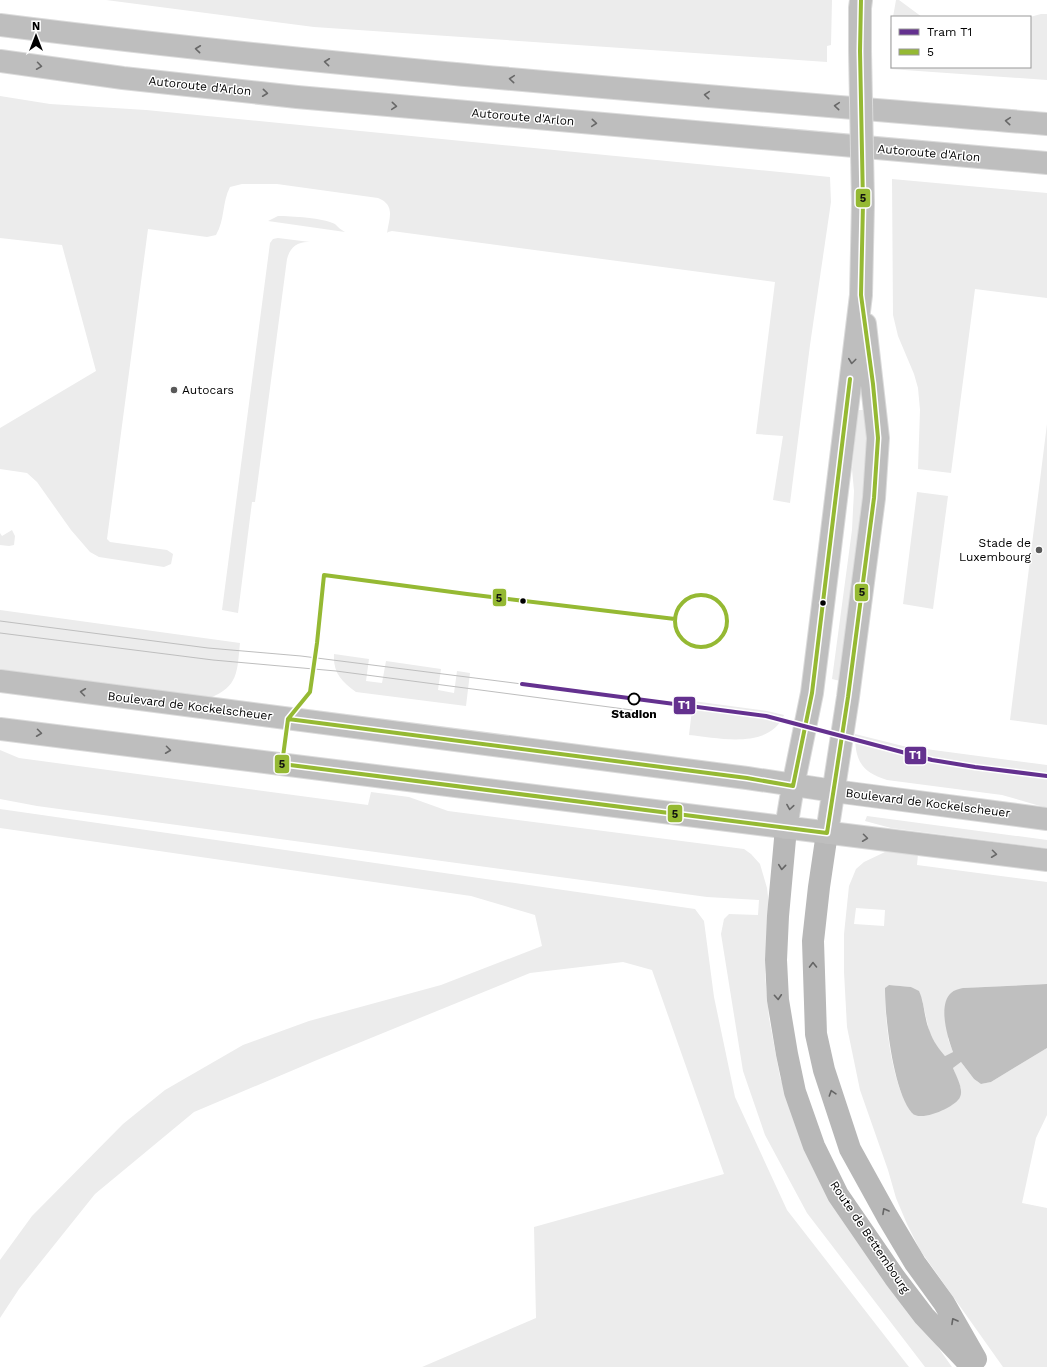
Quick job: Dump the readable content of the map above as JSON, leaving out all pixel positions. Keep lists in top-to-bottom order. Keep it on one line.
{"streets":{"main road":["Autoroute d'Arlon","Boulevard de Kockelscheuer","Route de Bettembourg"]},"places":["Autocars","Stade de Luxembourg","Stadion"],"lines":["transit line 5","tram line T1"],"legend":["Tram T1","5"],"north":"top"}
